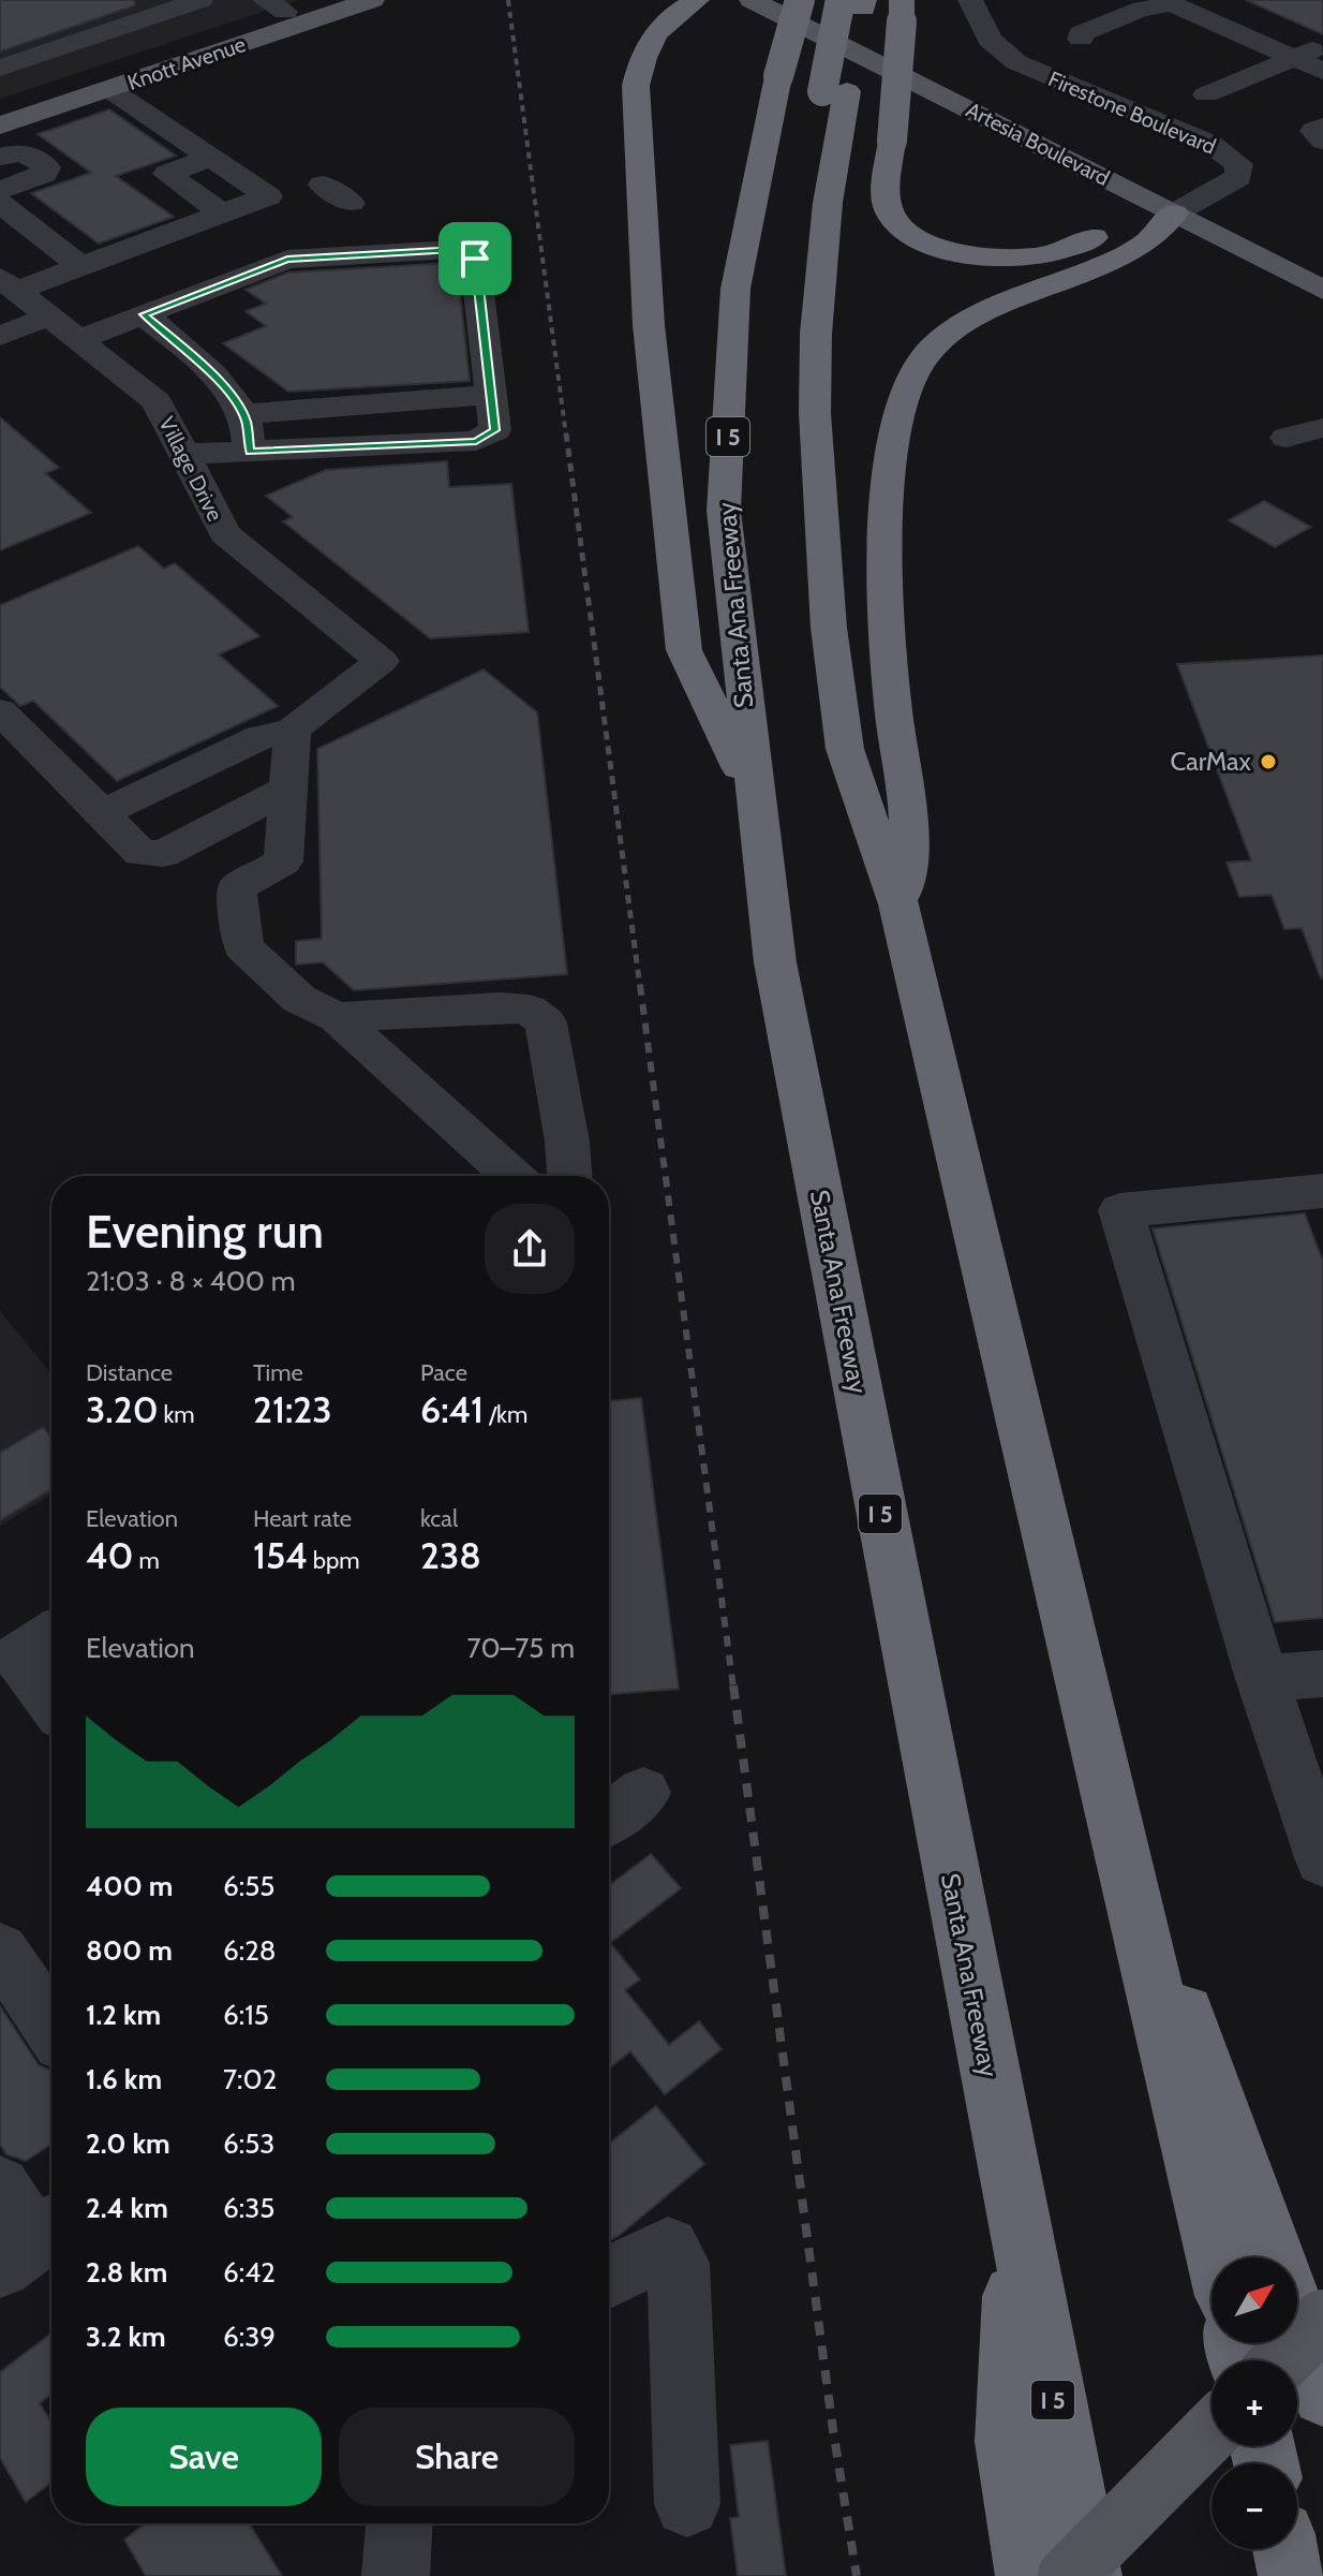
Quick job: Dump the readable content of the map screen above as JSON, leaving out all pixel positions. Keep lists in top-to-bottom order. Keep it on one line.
{"streets":{"highway":["I 5","Santa Ana Freeway"],"main road":["Knott Avenue","Artesia Boulevard"],"street":["Firestone Boulevard","Village Drive"]},"crossings":[["Firestone Boulevard","Artesia Boulevard"]],"places":["CarMax"],"north":"top right","page":{"heading":["Evening run","21:03 · 8 × 400 m"],"stats":[["Distance","3.20 km"],["Time","21:23"],["Pace","6:41 /km"],["Elevation","40 m"],["Heart rate","154 bpm"],["kcal","238"]],"chart":["Elevation","70–75 m"],"list":[{"name":"400 m","note":"6:55"},{"name":"800 m","note":"6:28"},{"name":"1.2 km","note":"6:15"},{"name":"1.6 km","note":"7:02"},{"name":"2.0 km","note":"6:53"},{"name":"2.4 km","note":"6:35"},{"name":"2.8 km","note":"6:42"},{"name":"3.2 km","note":"6:39"}],"map_buttons":["+","−"],"buttons":["Save","Share"]}}
